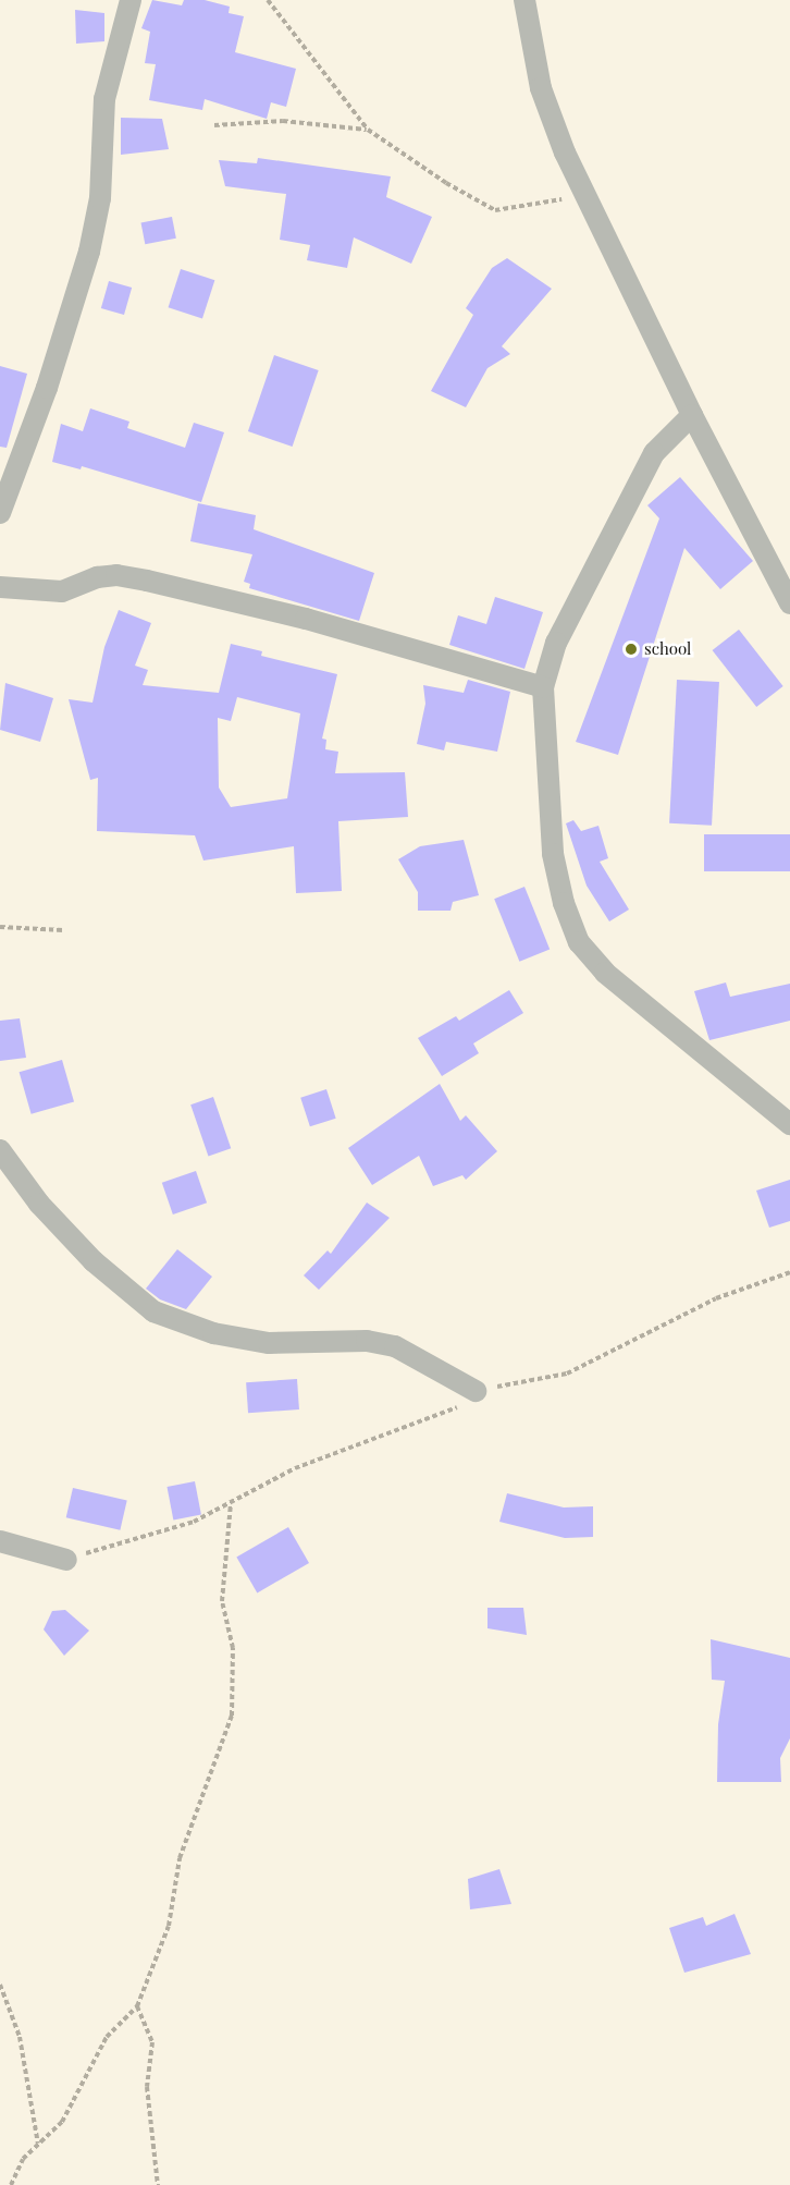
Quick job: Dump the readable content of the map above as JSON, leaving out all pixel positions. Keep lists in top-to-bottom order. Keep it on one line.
{"places":["school"]}
